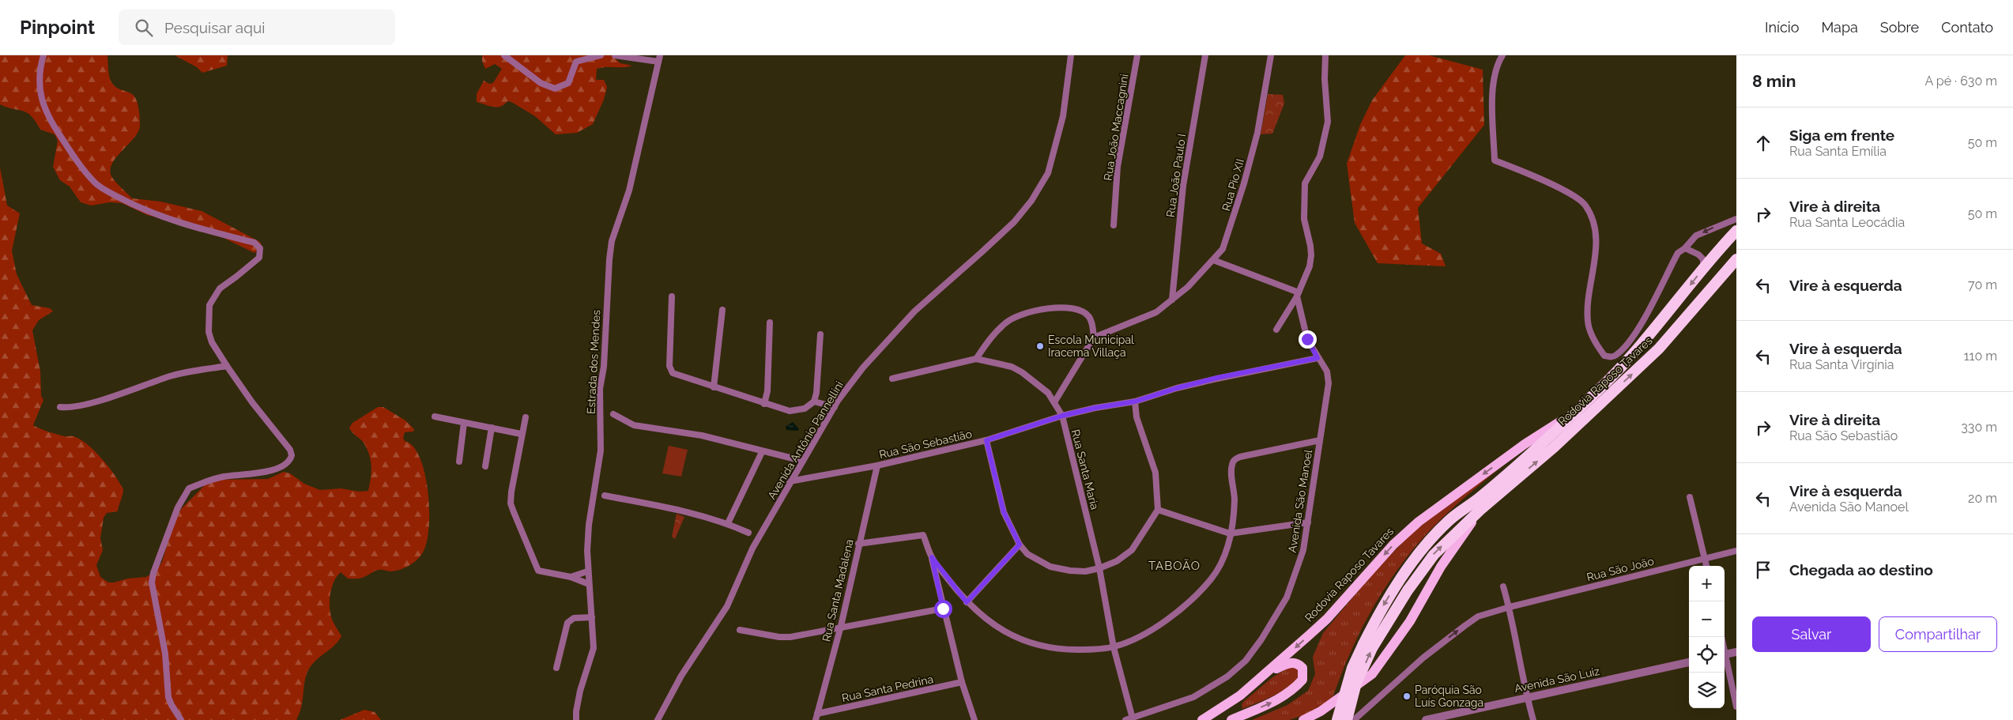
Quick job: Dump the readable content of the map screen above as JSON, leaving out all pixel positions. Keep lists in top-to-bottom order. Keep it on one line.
{"streets":{"highway":["Rodovia Raposo Tavares"],"street":["Rua João Maccagnini","Rua João Paulo I","Rua Pio XII","Estrada dos Mendes","Avenida Antônio Pannellini","Rua São Sebastião","Rua Santa Maria","Avenida São Manoel","Rua São João","Rua Santa Madalena","Avenida São Luiz","Rua Santa Pedrina"]},"crossings":[["Rua João Paulo I","Rua Pio XII"],["Avenida Antônio Pannellini","Rua São Sebastião"],["Rua São Sebastião","Rua Santa Maria"],["Rua São Sebastião","Avenida São Manoel"],["Rua São Sebastião","Rua Santa Madalena"],["Rua Santa Maria","Avenida São Manoel"],["Rua Santa Madalena","Rua Santa Pedrina"]],"one_way":["Rua São João"],"districts":["TABOÃO"],"places":["Escola Municipal Iracema Villaça","Paróquia São Luís Gonzaga"],"page":{"header":"Pinpoint","search":"Pesquisar aqui","nav":["Início","Mapa","Sobre","Contato"],"heading":["8 min","A pé · 630 m"],"list":[["Siga em frente","Rua Santa Emília","50 m"],["Vire à direita","Rua Santa Leocádia","50 m"],["Vire à esquerda","70 m"],["Vire à esquerda","Rua Santa Virgínia","110 m"],["Vire à direita","Rua São Sebastião","330 m"],["Vire à esquerda","Avenida São Manoel","20 m"],"Chegada ao destino"],"map_buttons":["+","−"],"buttons":["Salvar","Compartilhar"]}}
